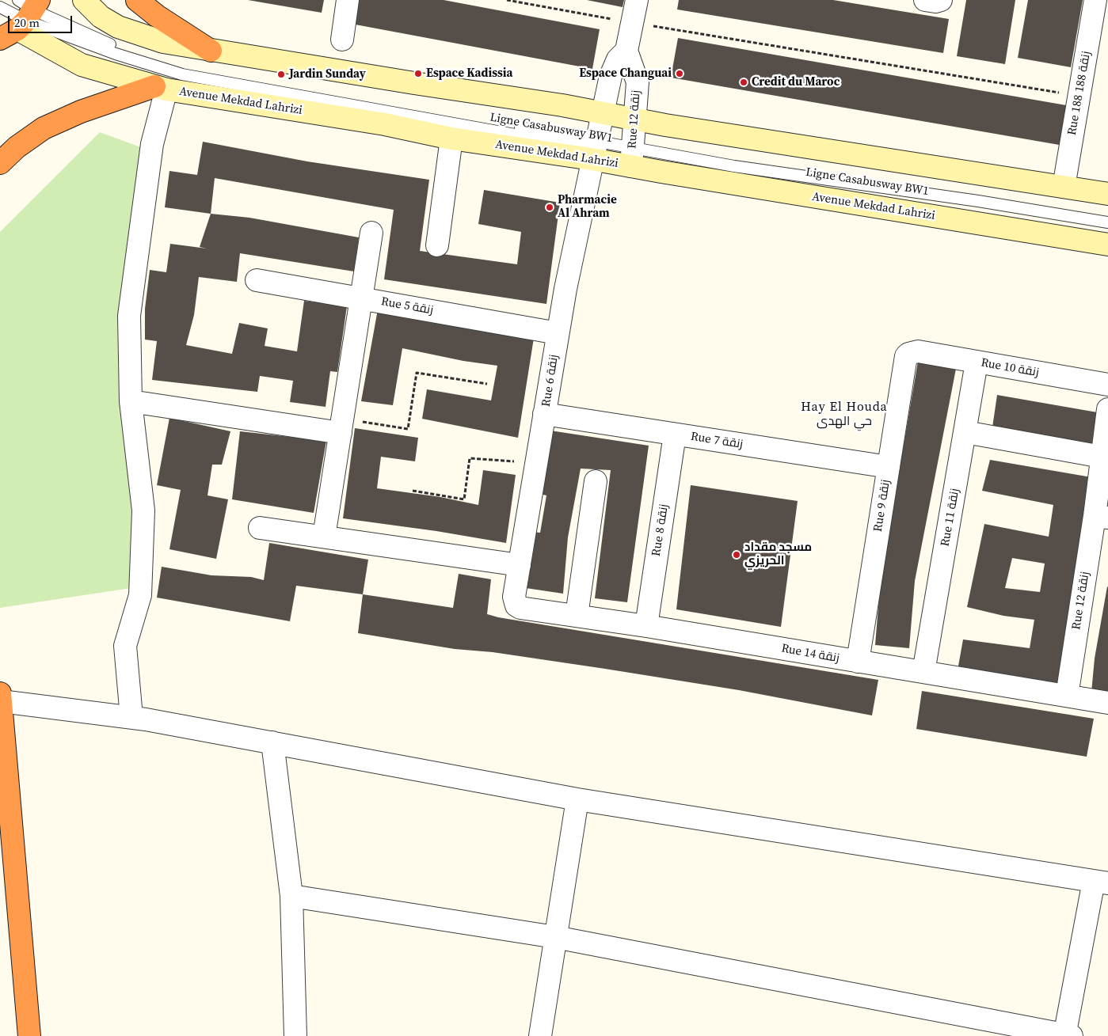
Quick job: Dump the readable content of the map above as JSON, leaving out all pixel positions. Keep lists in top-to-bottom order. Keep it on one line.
{"streets":{"main road":["Avenue Mekdad Lahrizi"],"street":["Rue 188 زنقة 188","Rue 12 زنقة","Rue 5 زنقة","Rue 10 زنقة","Rue 6 زنقة","Rue 7 زنقة","Rue 9 زنقة","Rue 11 زنقة","Rue 8 زنقة","Rue 14 زنقة"],"lane":["Ligne Casabusway BW1"]},"crossings":[["Avenue Mekdad Lahrizi","Rue 12 زنقة"],["Avenue Mekdad Lahrizi","Ligne Casabusway BW1"],["Avenue Mekdad Lahrizi","Rue 6 زنقة"],["Rue 12 زنقة","Ligne Casabusway BW1"],["Rue 12 زنقة","Rue 14 زنقة"],["Ligne Casabusway BW1","Rue 6 زنقة"],["Rue 5 زنقة","Rue 6 زنقة"],["Rue 10 زنقة","Rue 9 زنقة"],["Rue 10 زنقة","Rue 11 زنقة"],["Rue 6 زنقة","Rue 7 زنقة"],["Rue 6 زنقة","Rue 14 زنقة"],["Rue 7 زنقة","Rue 9 زنقة"],["Rue 7 زنقة","Rue 8 زنقة"],["Rue 9 زنقة","Rue 14 زنقة"],["Rue 11 زنقة","Rue 14 زنقة"],["Rue 8 زنقة","Rue 14 زنقة"]],"districts":["Hay El Houda حي الهدى"],"places":["Espace Kadissia","Espace Changuai","Jardin Sunday","Credit du Maroc","Pharmacie Al Ahram","مسجد مقداد الحريزي"],"scale_bar":"20 m"}
